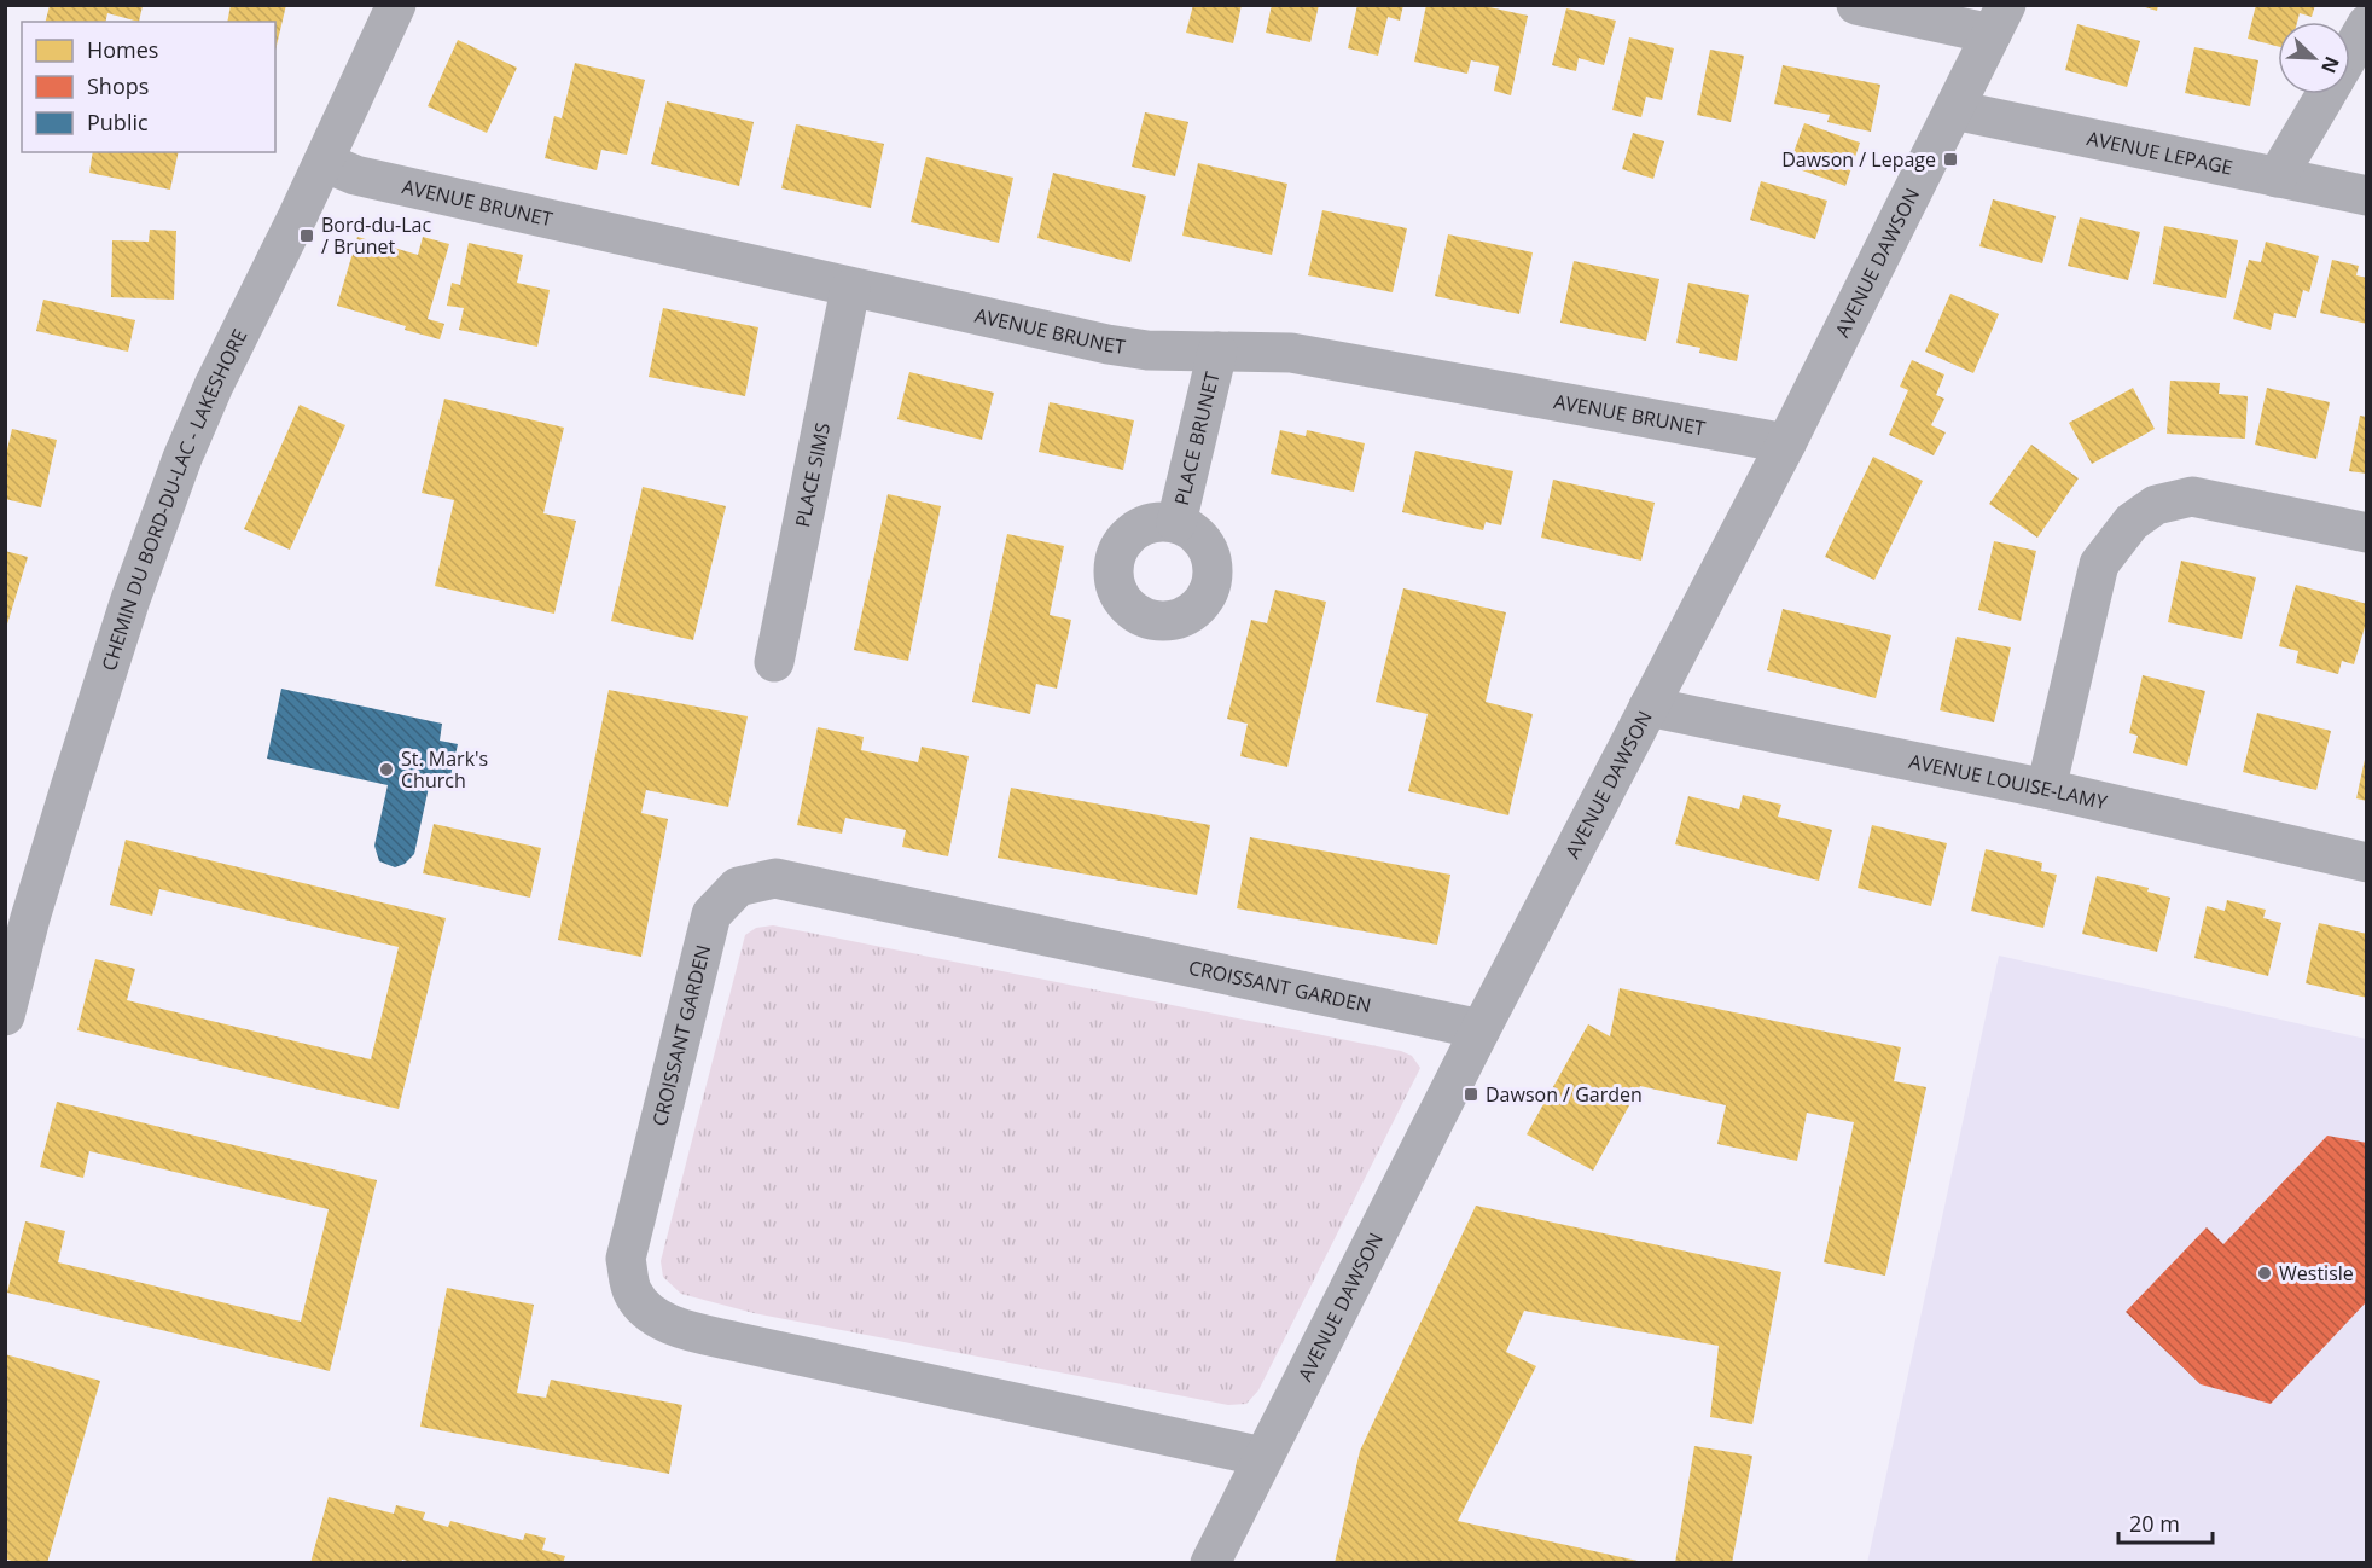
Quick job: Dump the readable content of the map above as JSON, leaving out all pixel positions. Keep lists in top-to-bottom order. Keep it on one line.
{"streets":{"street":["AVENUE LEPAGE","AVENUE BRUNET","AVENUE DAWSON","PLACE BRUNET","PLACE SIMS","CHEMIN DU BORD-DU-LAC - LAKESHORE","AVENUE LOUISE-LAMY","CROISSANT GARDEN"]},"crossings":[["AVENUE LEPAGE","AVENUE DAWSON"],["AVENUE BRUNET","AVENUE DAWSON"],["AVENUE BRUNET","PLACE BRUNET"],["AVENUE BRUNET","PLACE SIMS"],["AVENUE BRUNET","CHEMIN DU BORD-DU-LAC - LAKESHORE"],["AVENUE DAWSON","AVENUE LOUISE-LAMY"],["AVENUE DAWSON","CROISSANT GARDEN"]],"places":{"transit":["Dawson / Lepage","Bord-du-Lac / Brunet","Dawson / Garden"],"other":["St. Mark's Church","Westisle"]},"legend":["Homes","Shops","Public"],"scale_bar":"20 m","north":"bottom right"}
